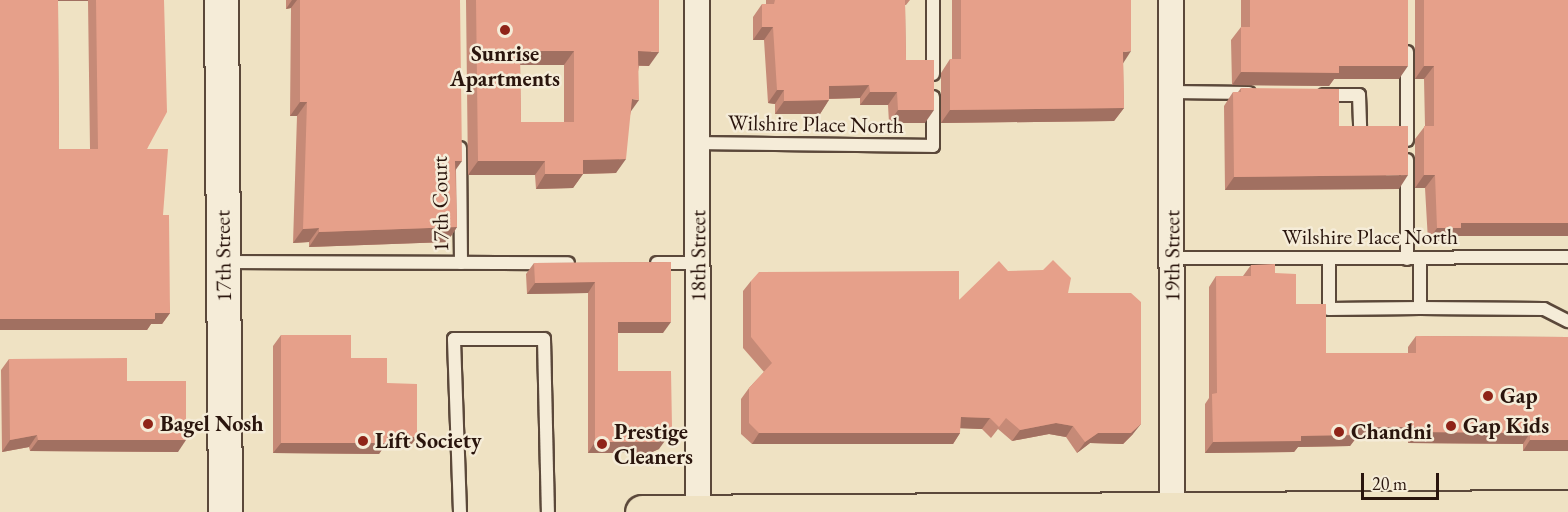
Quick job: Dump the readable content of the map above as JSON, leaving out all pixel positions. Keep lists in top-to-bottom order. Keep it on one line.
{"streets":{"street":["17th Street","18th Street","19th Street"],"lane":["Wilshire Place North","17th Court"]},"crossings":[["Wilshire Place North","18th Street"],["Wilshire Place North","19th Street"]],"places":["Sunrise Apartments","Gap","Bagel Nosh","Gap Kids","Chandni","Lift Society","Prestige Cleaners"],"scale_bar":"20 m"}
